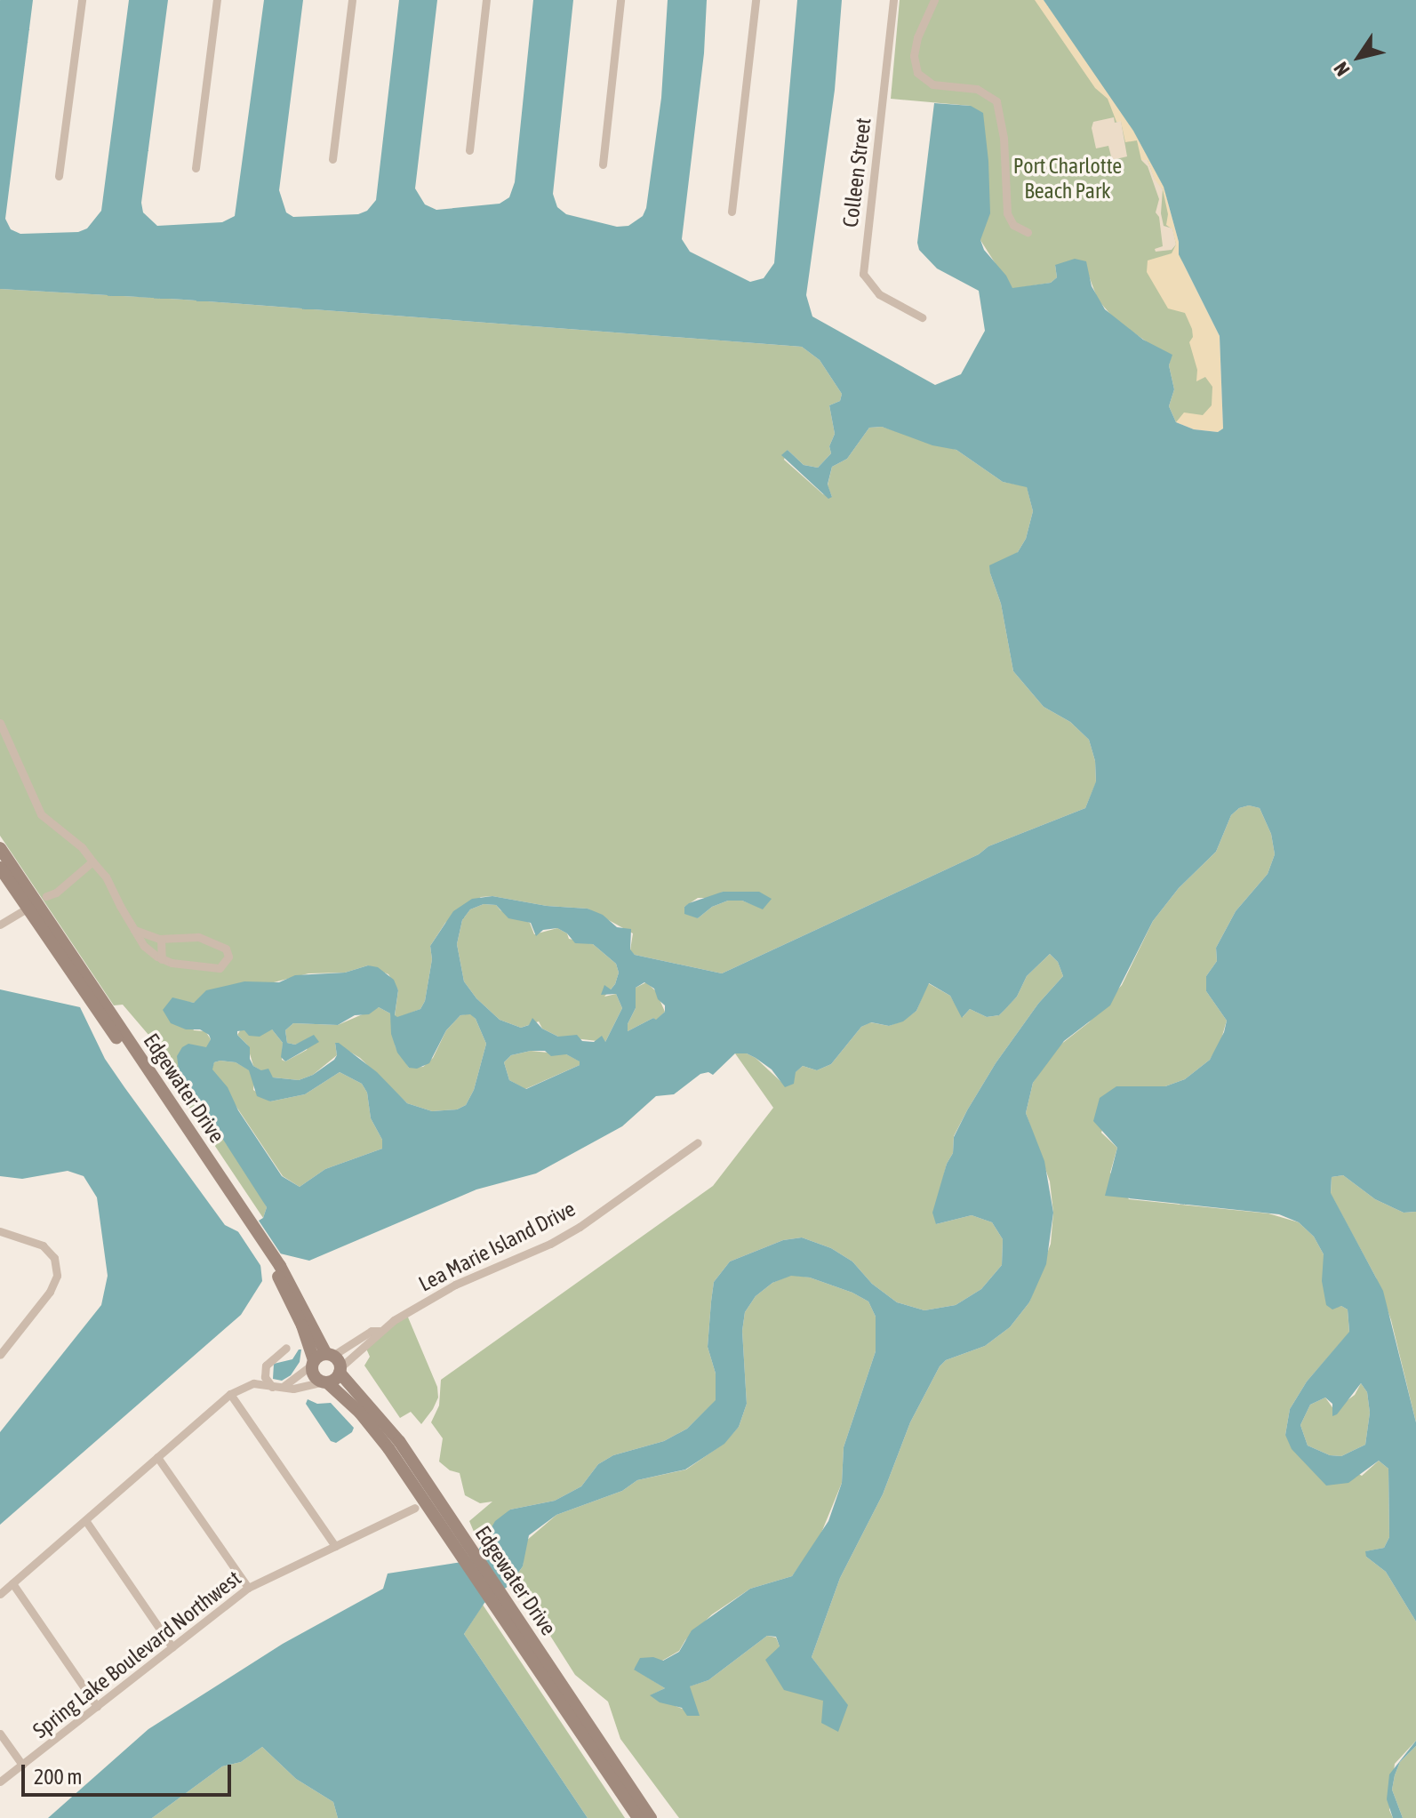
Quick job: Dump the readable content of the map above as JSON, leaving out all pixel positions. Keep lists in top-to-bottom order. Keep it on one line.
{"streets":{"street":["Colleen Street","Edgewater Drive","Lea Marie Island Drive","Spring Lake Boulevard Northwest"]},"crossings":[["Edgewater Drive","Lea Marie Island Drive"]],"parks":["Port Charlotte Beach Park"],"scale_bar":"200 m","north":"bottom left"}
